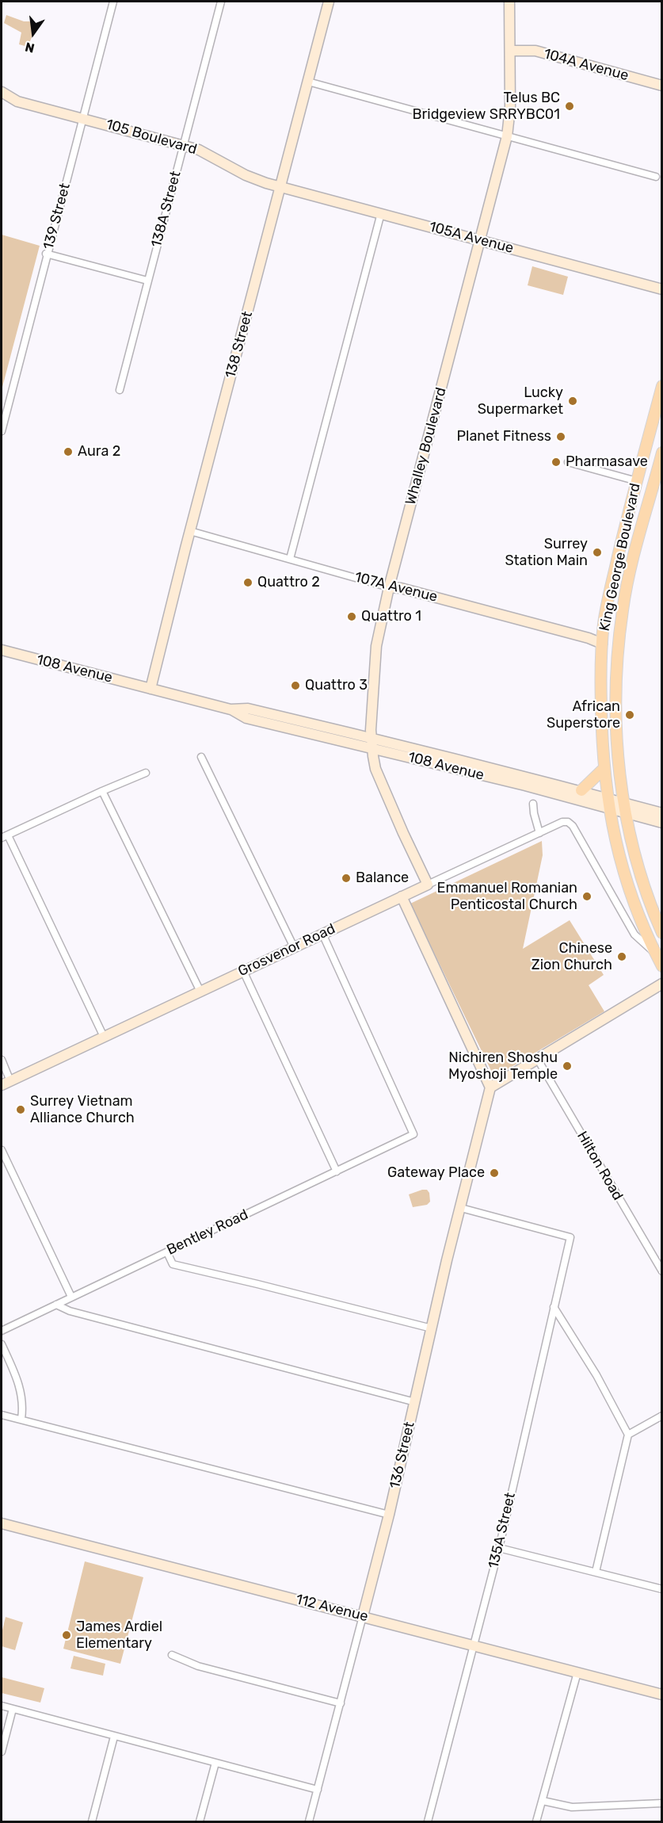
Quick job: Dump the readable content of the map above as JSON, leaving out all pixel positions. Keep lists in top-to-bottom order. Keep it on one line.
{"streets":{"main road":["King George Boulevard"],"street":["104A Avenue","105 Boulevard","138A Street","139 Street","105A Avenue","138 Street","Whalley Boulevard","107A Avenue","108 Avenue","Grosvenor Road","Hilton Road","Bentley Road","136 Street","135A Street","112 Avenue"]},"crossings":[["104A Avenue","Whalley Boulevard"],["105 Boulevard","138A Street"],["105 Boulevard","139 Street"],["105 Boulevard","105A Avenue"],["105 Boulevard","138 Street"],["105A Avenue","138 Street"],["105A Avenue","Whalley Boulevard"],["138 Street","107A Avenue"],["138 Street","108 Avenue"],["Whalley Boulevard","107A Avenue"],["Whalley Boulevard","108 Avenue"],["Whalley Boulevard","Grosvenor Road"],["King George Boulevard","107A Avenue"],["King George Boulevard","108 Avenue"],["King George Boulevard","Grosvenor Road"],["Grosvenor Road","Bentley Road"],["136 Street","135A Street"],["136 Street","112 Avenue"],["135A Street","112 Avenue"]],"places":["Telus BC Bridgeview SRRYBC01","Lucky Supermarket","Planet Fitness","Aura 2","Pharmasave","Surrey Station Main","Quattro 2","Quattro 1","Quattro 3","African Superstore","Balance","Emmanuel Romanian Penticostal Church","Chinese Zion Church","Nichiren Shoshu Myoshoji Temple","Surrey Vietnam Alliance Church","Gateway Place","James Ardiel Elementary"],"north":"bottom"}
